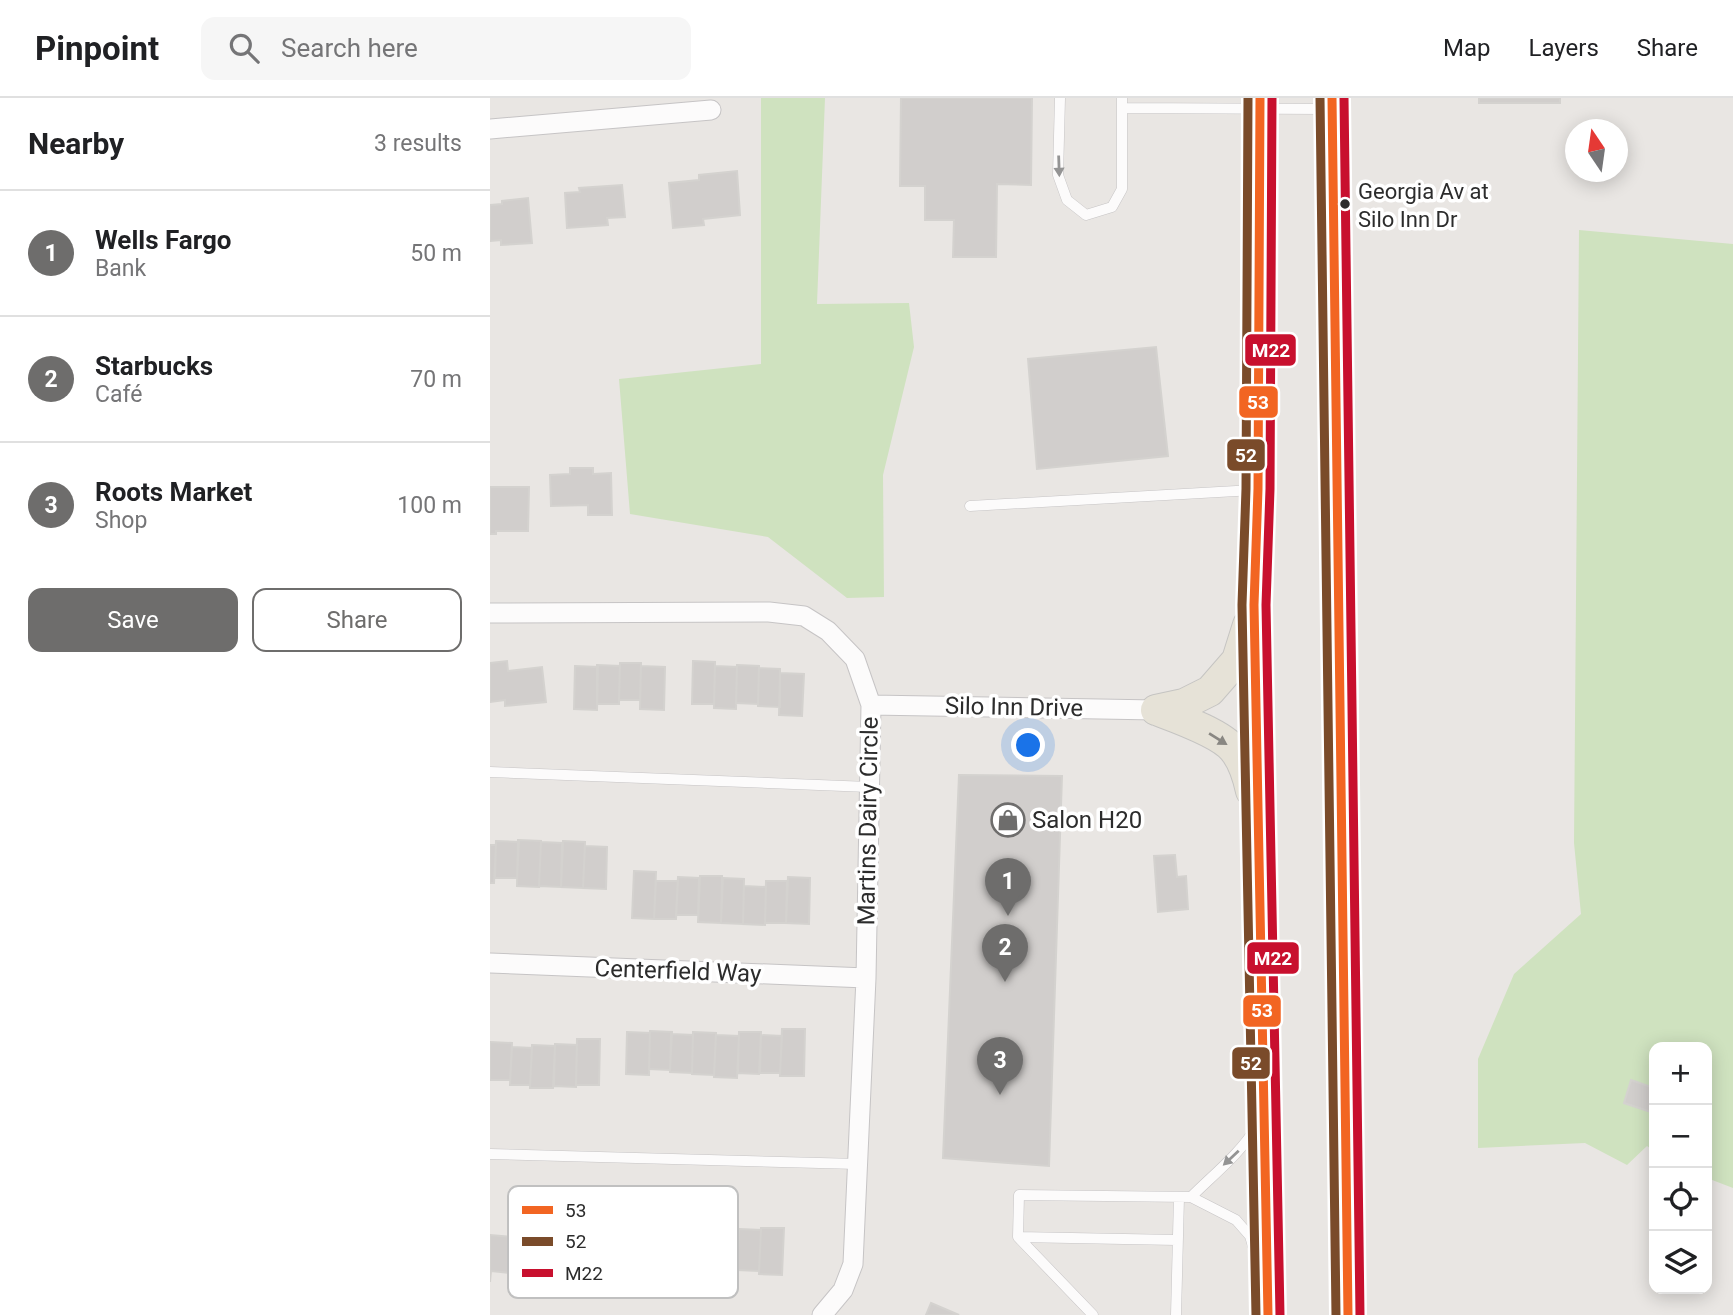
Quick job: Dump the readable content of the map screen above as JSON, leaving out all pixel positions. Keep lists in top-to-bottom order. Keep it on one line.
{"streets":{"street":["Silo Inn Drive","Martins Dairy Circle","Centerfield Way"]},"crossings":[["Silo Inn Drive","Martins Dairy Circle"],["Martins Dairy Circle","Centerfield Way"]],"places":{"other":["Georgia Av at Silo Inn Dr"],"shop":["Salon H20"]},"lines":["transit line 53","transit line 52","transit line M22"],"legend":["53","52","M22"],"north":"top","page":{"header":"Pinpoint","search":"Search here","nav":["Map","Layers","Share"],"heading":["Nearby","3 results"],"list":[{"mark":"1","name":"Wells Fargo","note":"Bank","value":"50 m"},{"mark":"2","name":"Starbucks","note":"Café","value":"70 m"},{"mark":"3","name":"Roots Market","note":"Shop","value":"100 m"}],"buttons":["Save","Share"],"pins":["1","2","3"],"map_buttons":["+","−"]}}
